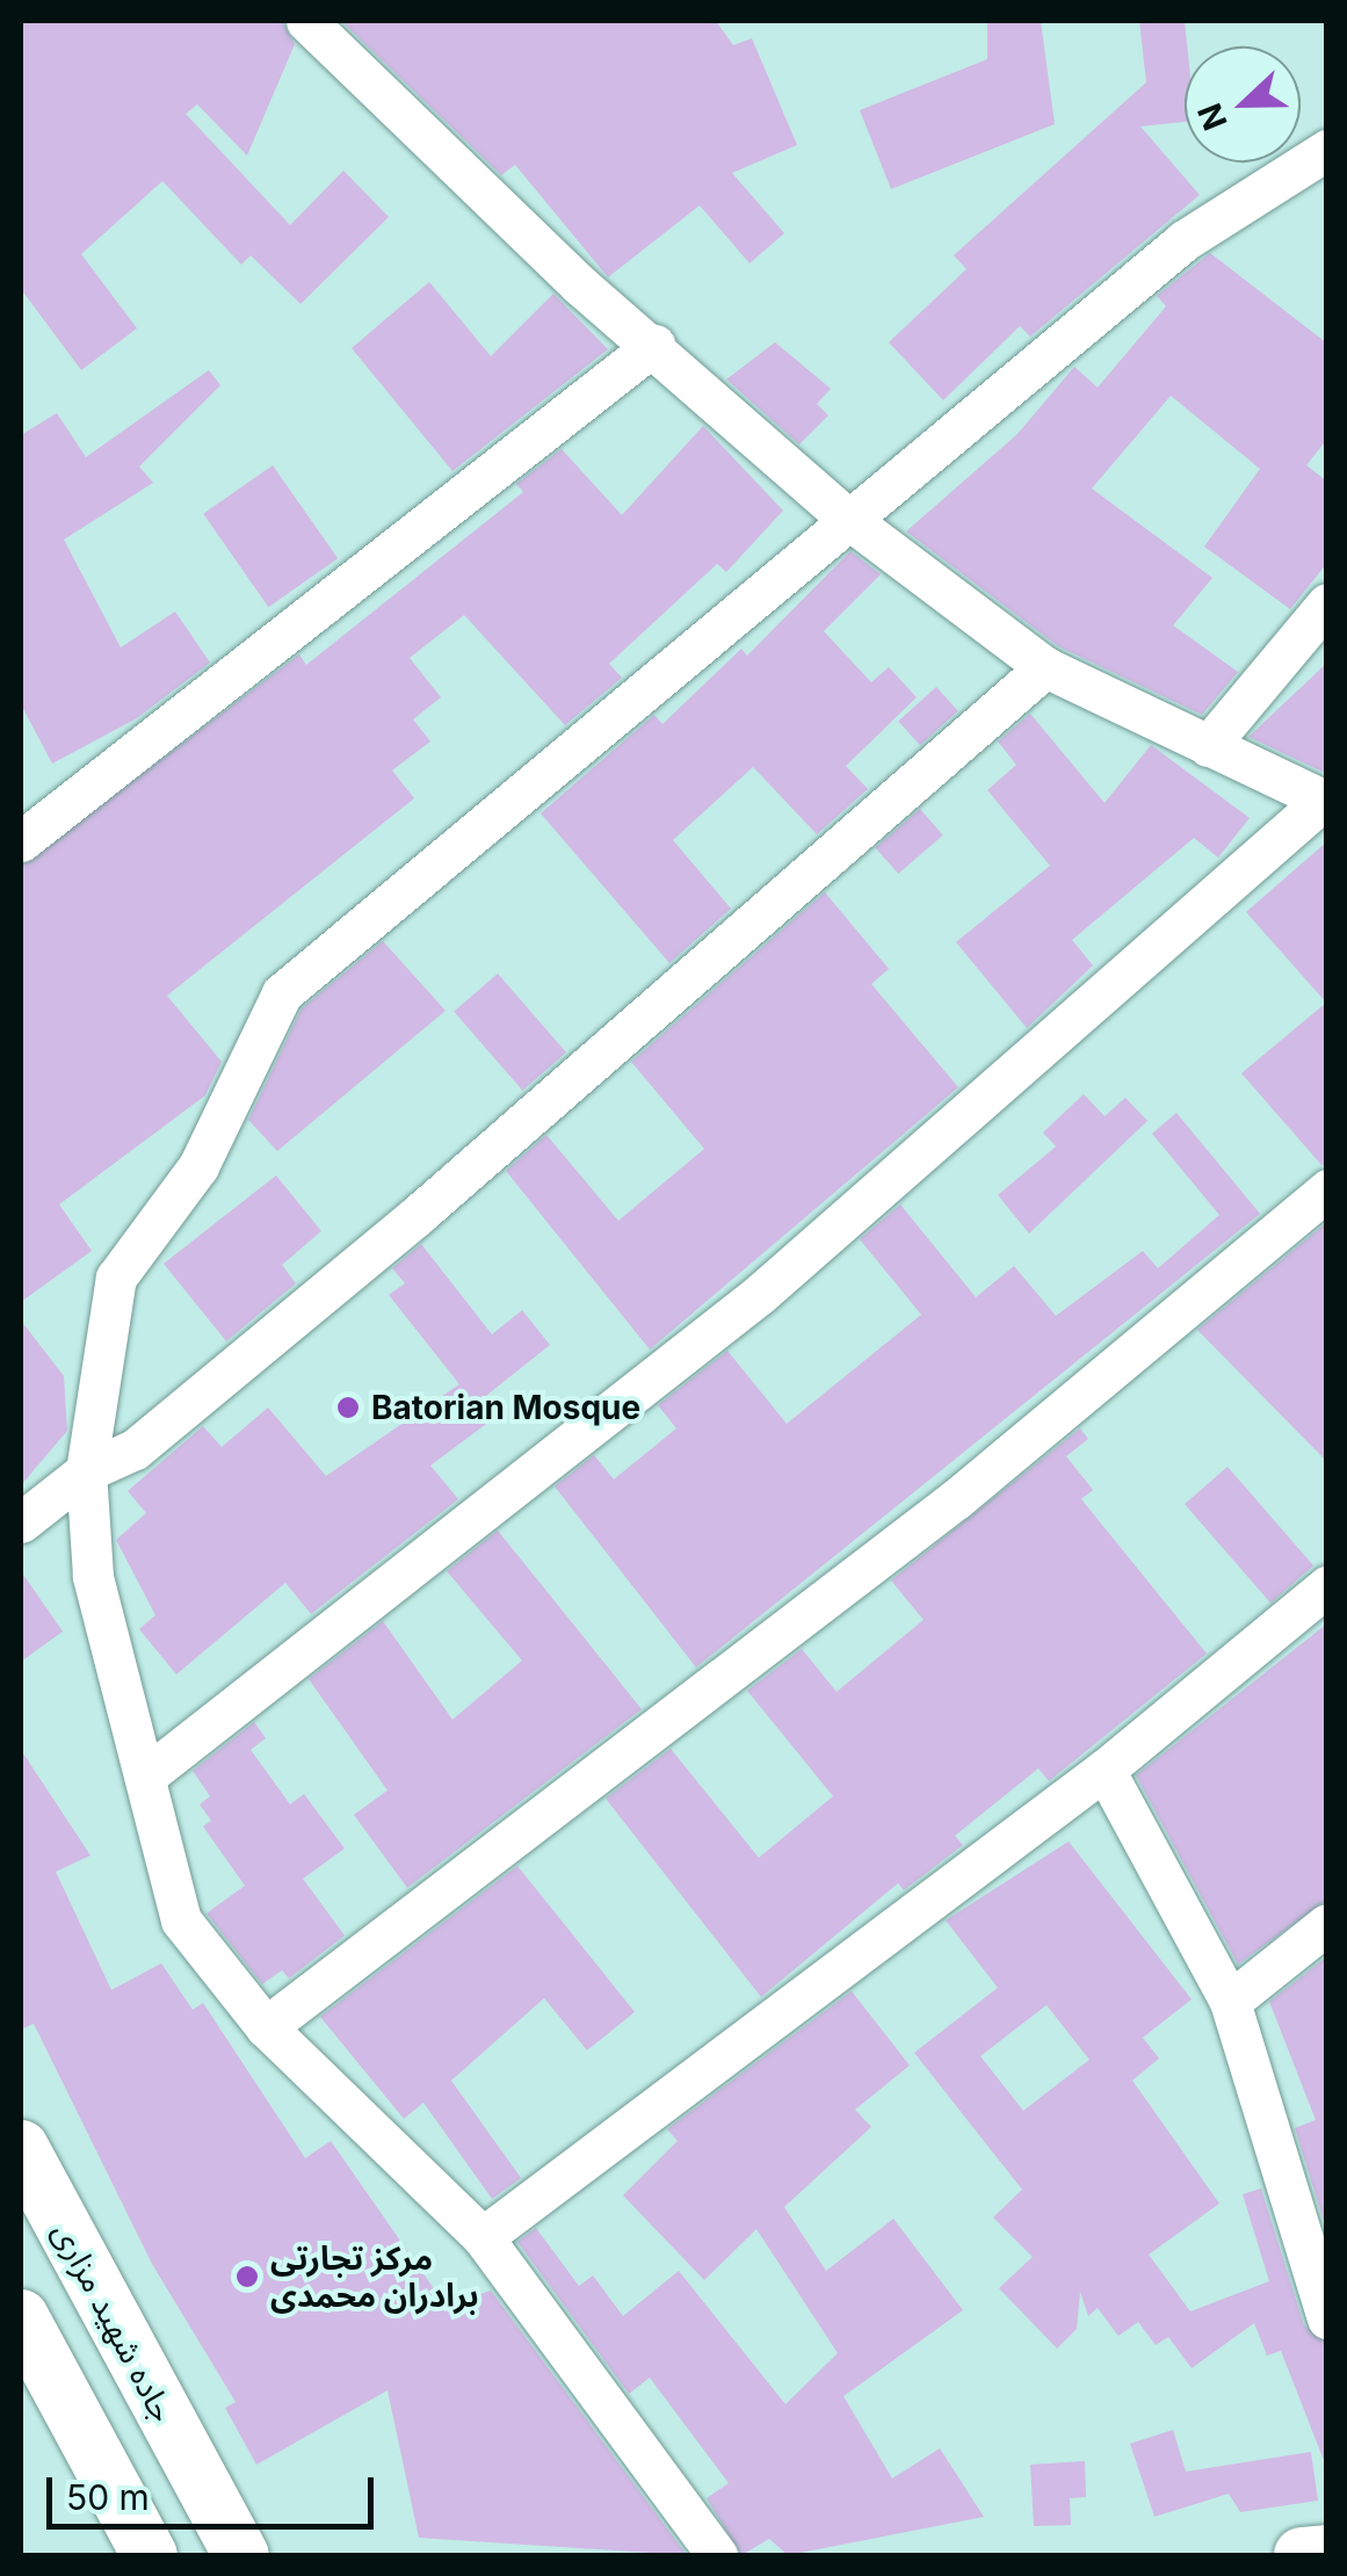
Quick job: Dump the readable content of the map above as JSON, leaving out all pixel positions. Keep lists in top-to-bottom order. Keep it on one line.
{"streets":{"main road":["جاده شهید مزاری"]},"places":["Batorian Mosque","مرکز تجارتی برادران محمدی"],"scale_bar":"50 m","north":"left"}
